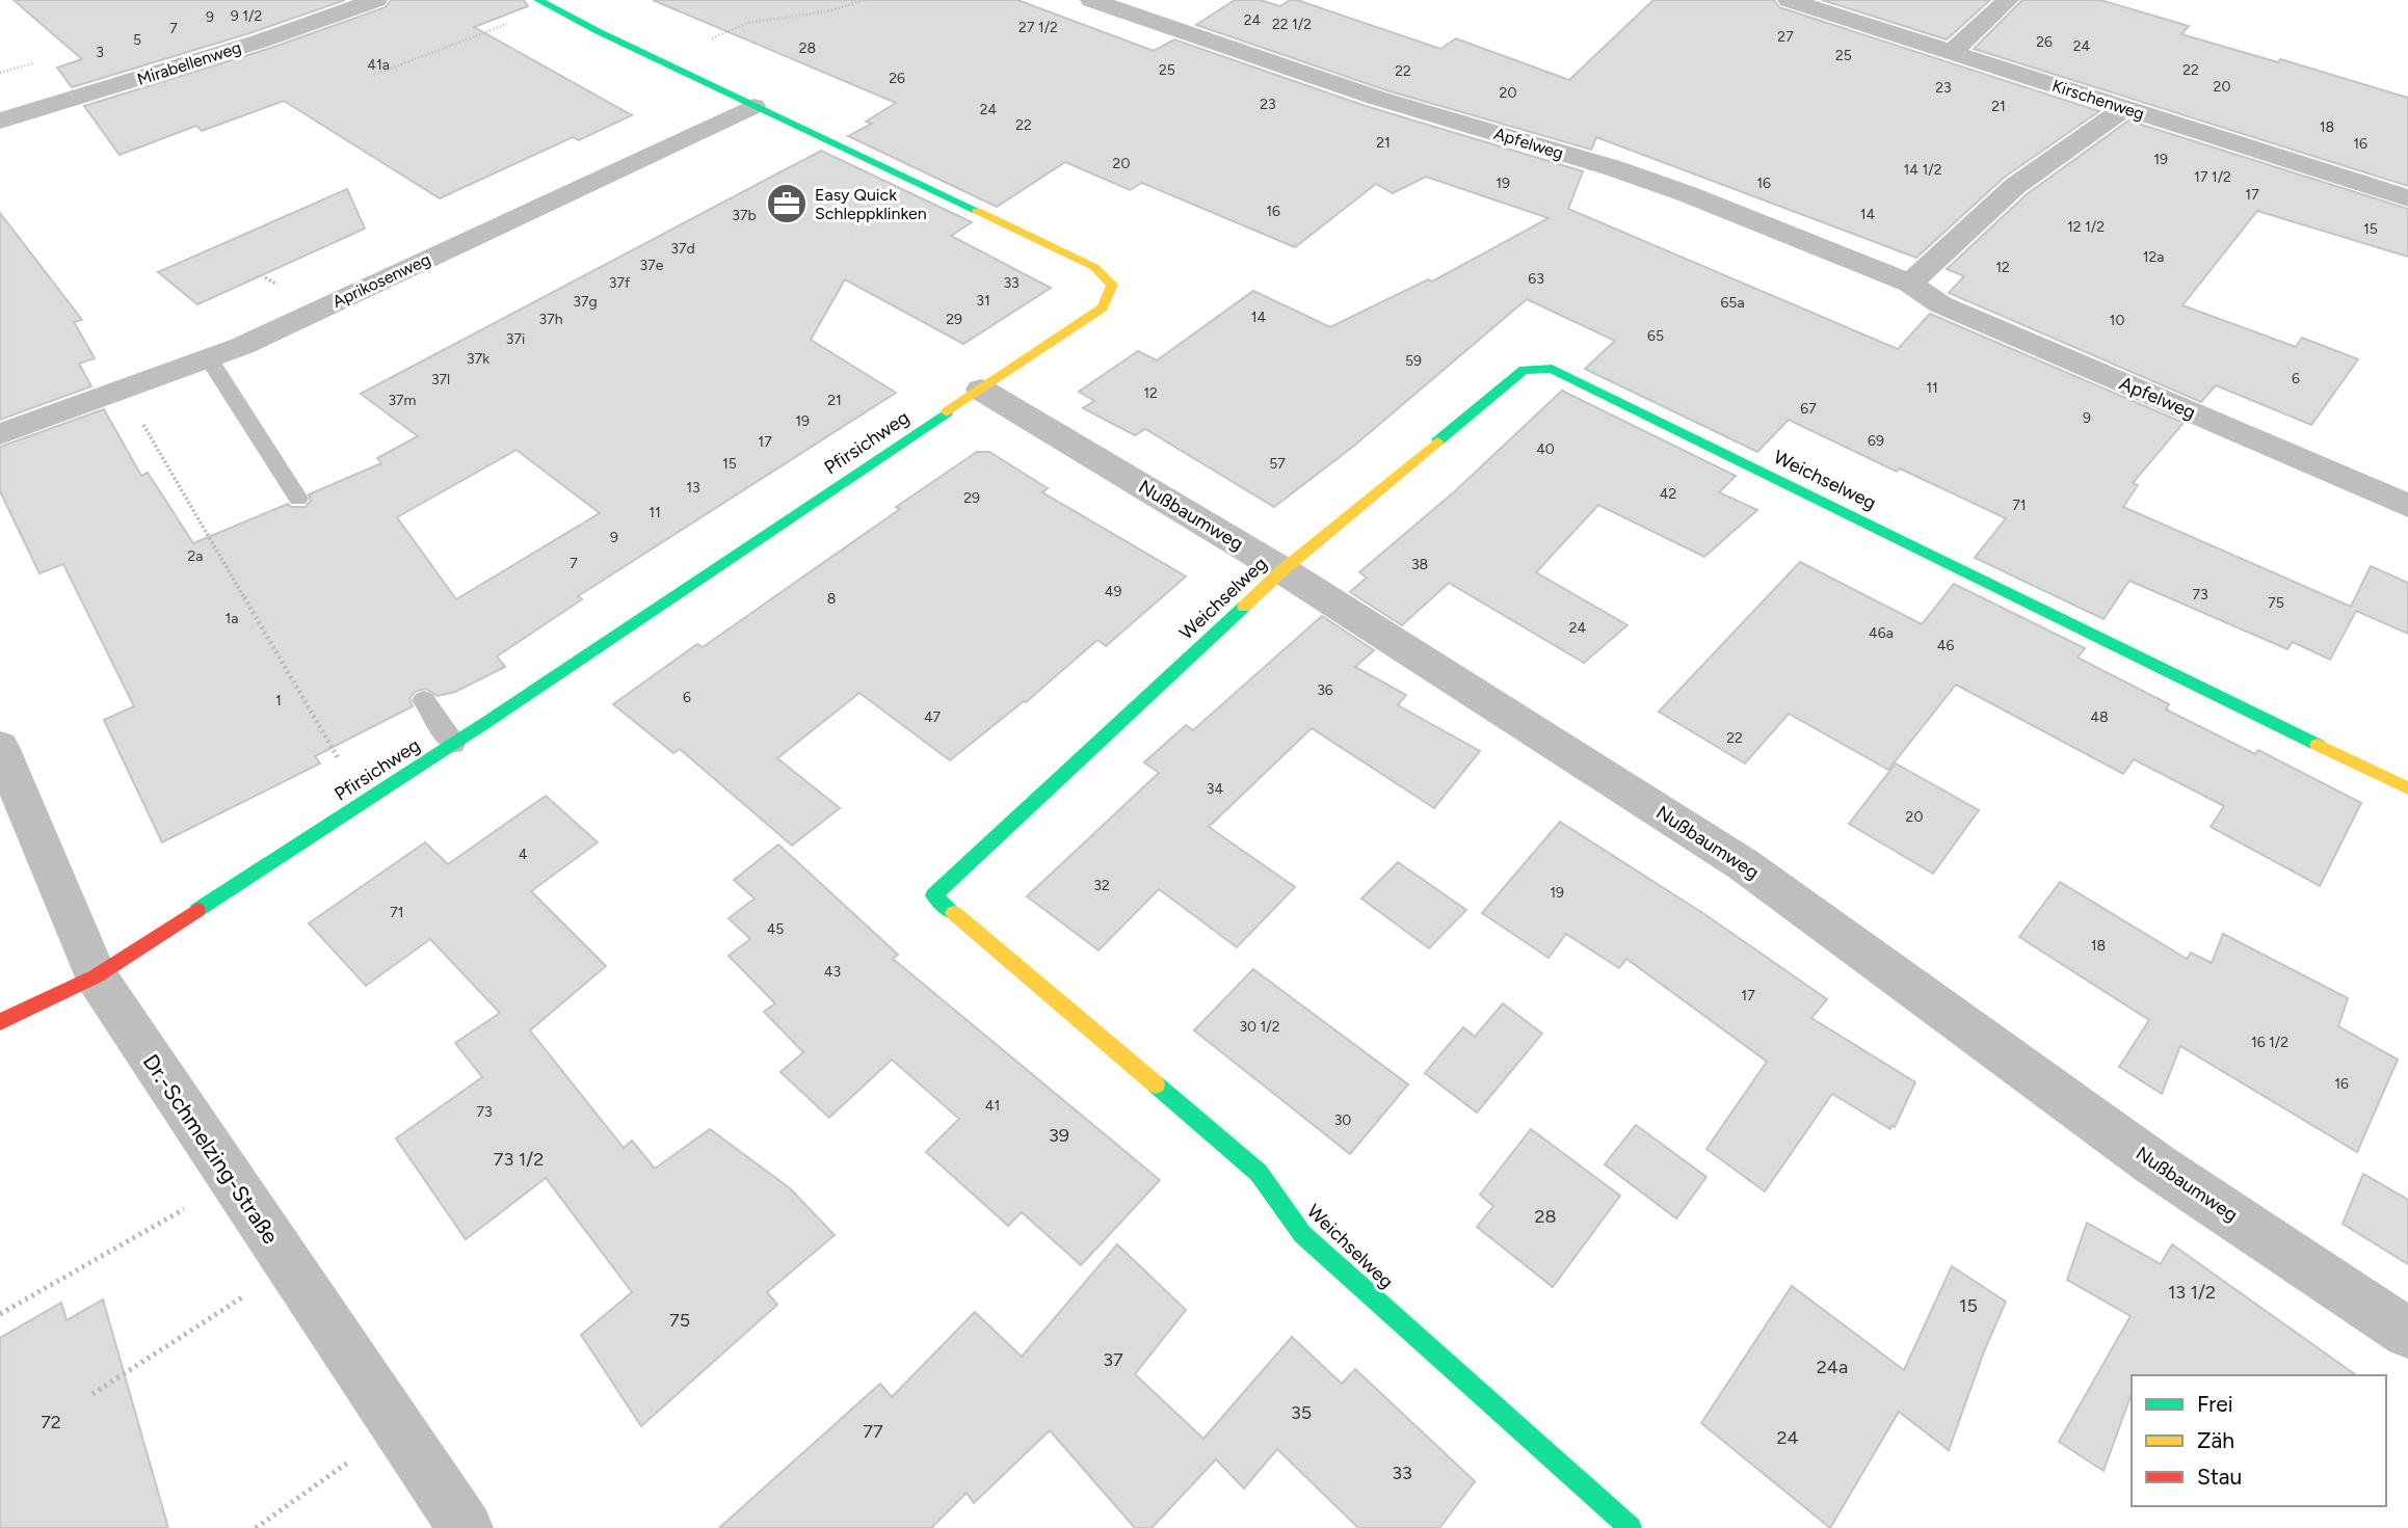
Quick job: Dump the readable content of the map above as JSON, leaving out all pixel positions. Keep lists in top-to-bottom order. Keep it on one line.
{"streets":{"street":["Mirabellenweg","Kirschenweg","Apfelweg","Aprikosenweg","Pfirsichweg","Weichselweg","Nußbaumweg","Dr.-Schmelzing-Straße"]},"crossings":[["Aprikosenweg","Pfirsichweg"],["Pfirsichweg","Nußbaumweg"],["Pfirsichweg","Dr.-Schmelzing-Straße"],["Weichselweg","Nußbaumweg"]],"places":{"office":["Easy Quick Schleppklinken"]},"house_numbers":["9 1/2","9","24","22 1/2","27 1/2","7","27","5","26","24","28","3","25","41a","25","22","22","26","20","23","20","23","21","24","22","18","21","16","19","20","14 1/2","17 1/2","19","16","17","16","14","37b","12 1/2","15","37d","12a","37e","12","63","37f","33","31","37g","65a","14","37h","29","10","65","37i","37k","59","6","37l","11","12","37m","21","67","9","19","69","17","40","15","57","13","42","29","71","11","9","2a","7","38","49","73","8","75","1a","24","46a","46","36","6","1","47","48","22","34","20","4","32","19","71","45","18","43","17","30 1/2","16 1/2","16","41","73","30","39","73 1/2","28","13 1/2","15","75","37","24a","35","72","77","24","33"],"legend":["Frei","Zäh","Stau"]}
